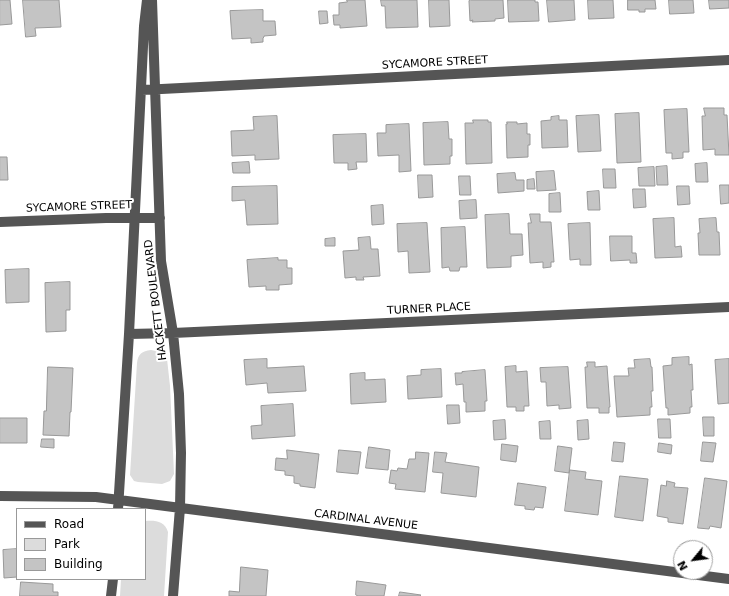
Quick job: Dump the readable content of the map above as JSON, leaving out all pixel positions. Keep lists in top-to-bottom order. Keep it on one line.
{"streets":{"street":["SYCAMORE STREET","HACKETT BOULEVARD","TURNER PLACE","CARDINAL AVENUE"]},"crossings":[["SYCAMORE STREET","HACKETT BOULEVARD"],["HACKETT BOULEVARD","TURNER PLACE"],["HACKETT BOULEVARD","CARDINAL AVENUE"]],"legend":["Road","Park","Building"],"north":"bottom left"}
